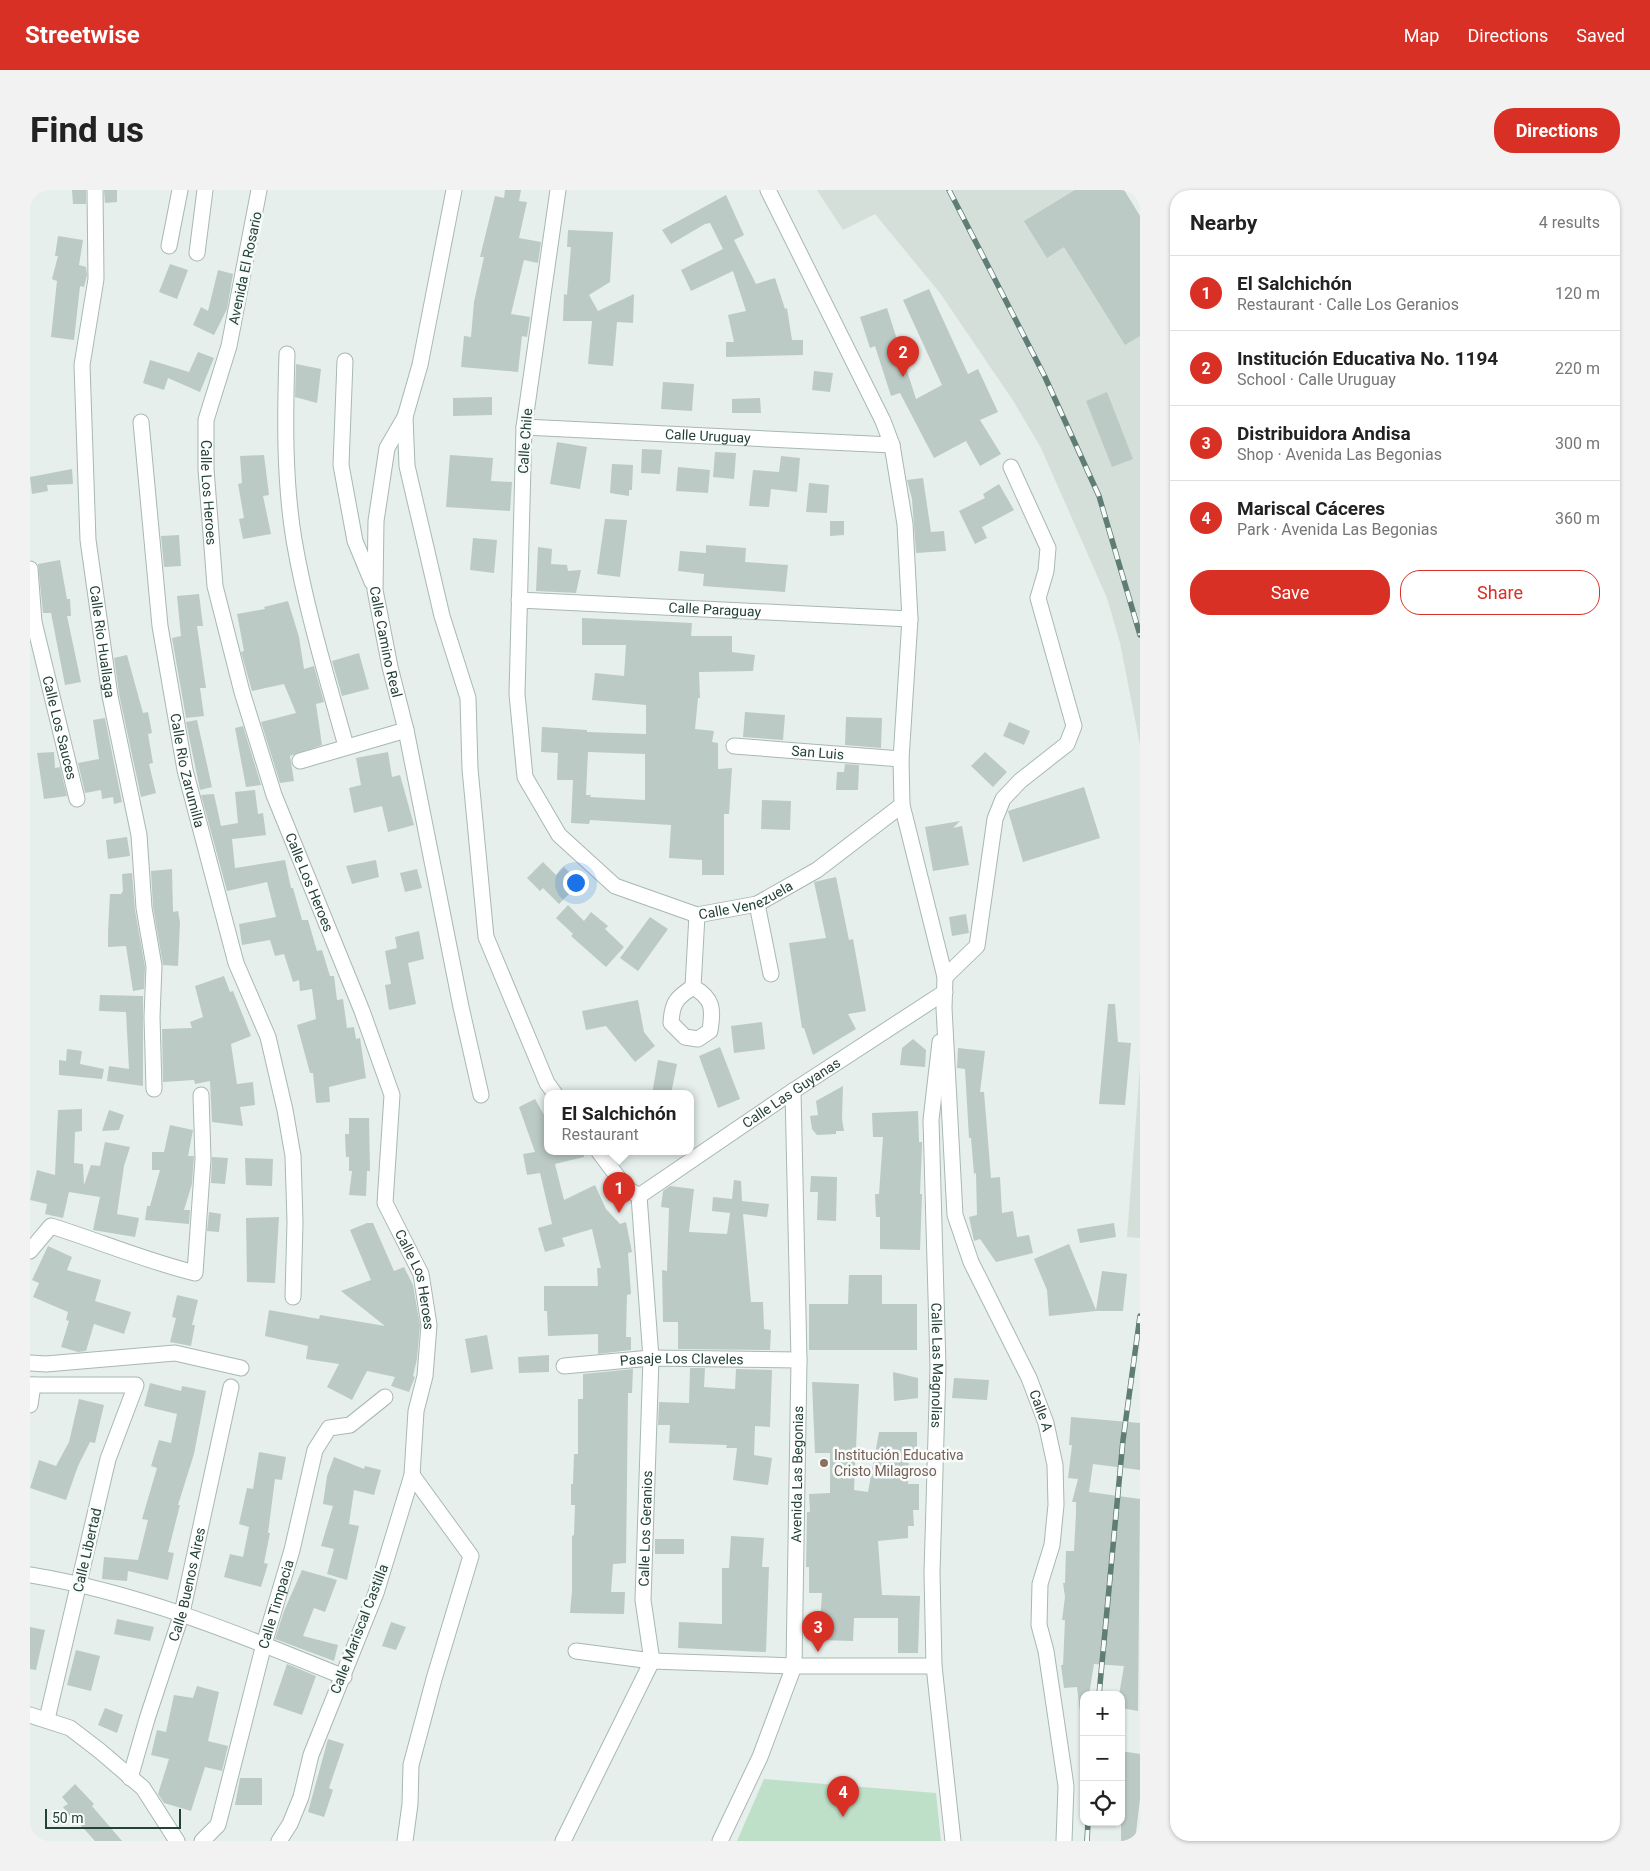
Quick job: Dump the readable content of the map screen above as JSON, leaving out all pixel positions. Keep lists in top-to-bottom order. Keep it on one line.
{"streets":{"street":["Avenida El Rosario","Calle Uruguay","Calle Chile","Calle Los Heroes","Calle Paraguay","Calle Rio Huallaga","Calle Camino Real","Calle Los Sauces","San Luis","Calle Rio Zarumilla","Calle Venezuela","Calle Las Guyanas","Pasaje Los Claveles","Calle Las Magnolias","Calle A","Avenida Las Begonias","Calle Los Geranios","Calle Libertad","Calle Buenos Aires","Calle Timpacia","Calle Mariscal Castilla"]},"crossings":[["Avenida El Rosario","Calle Los Heroes"],["Calle Uruguay","Calle Chile"],["Calle Uruguay","Calle A"],["Calle Chile","Calle Paraguay"],["Calle Chile","Calle Venezuela"],["Calle Los Heroes","Calle Mariscal Castilla"],["Calle Paraguay","Calle A"],["San Luis","Calle A"],["Calle Venezuela","Calle A"],["Calle Las Guyanas","Calle A"],["Calle Las Guyanas","Avenida Las Begonias"],["Calle Las Guyanas","Calle Los Geranios"],["Pasaje Los Claveles","Avenida Las Begonias"],["Pasaje Los Claveles","Calle Los Geranios"],["Calle Las Magnolias","Calle A"]],"places":["Institución Educativa Cristo Milagroso"],"scale_bar":"50 m","page":{"header":"Streetwise","nav":["Map","Directions","Saved"],"buttons":["Directions",["Save","Share"]],"title":"Find us","heading":["Nearby","4 results"],"list":[{"mark":"1","name":"El Salchichón","note":"Restaurant · Calle Los Geranios","value":"120 m"},{"mark":"2","name":"Institución Educativa No. 1194","note":"School · Calle Uruguay","value":"220 m"},{"mark":"3","name":"Distribuidora Andisa","note":"Shop · Avenida Las Begonias","value":"300 m"},{"mark":"4","name":"Mariscal Cáceres","note":"Park · Avenida Las Begonias","value":"360 m"}],"pins":["2","1","3","4"],"popup":["El Salchichón","Restaurant"],"map_buttons":["+","−"],"scale":"50 m"}}
